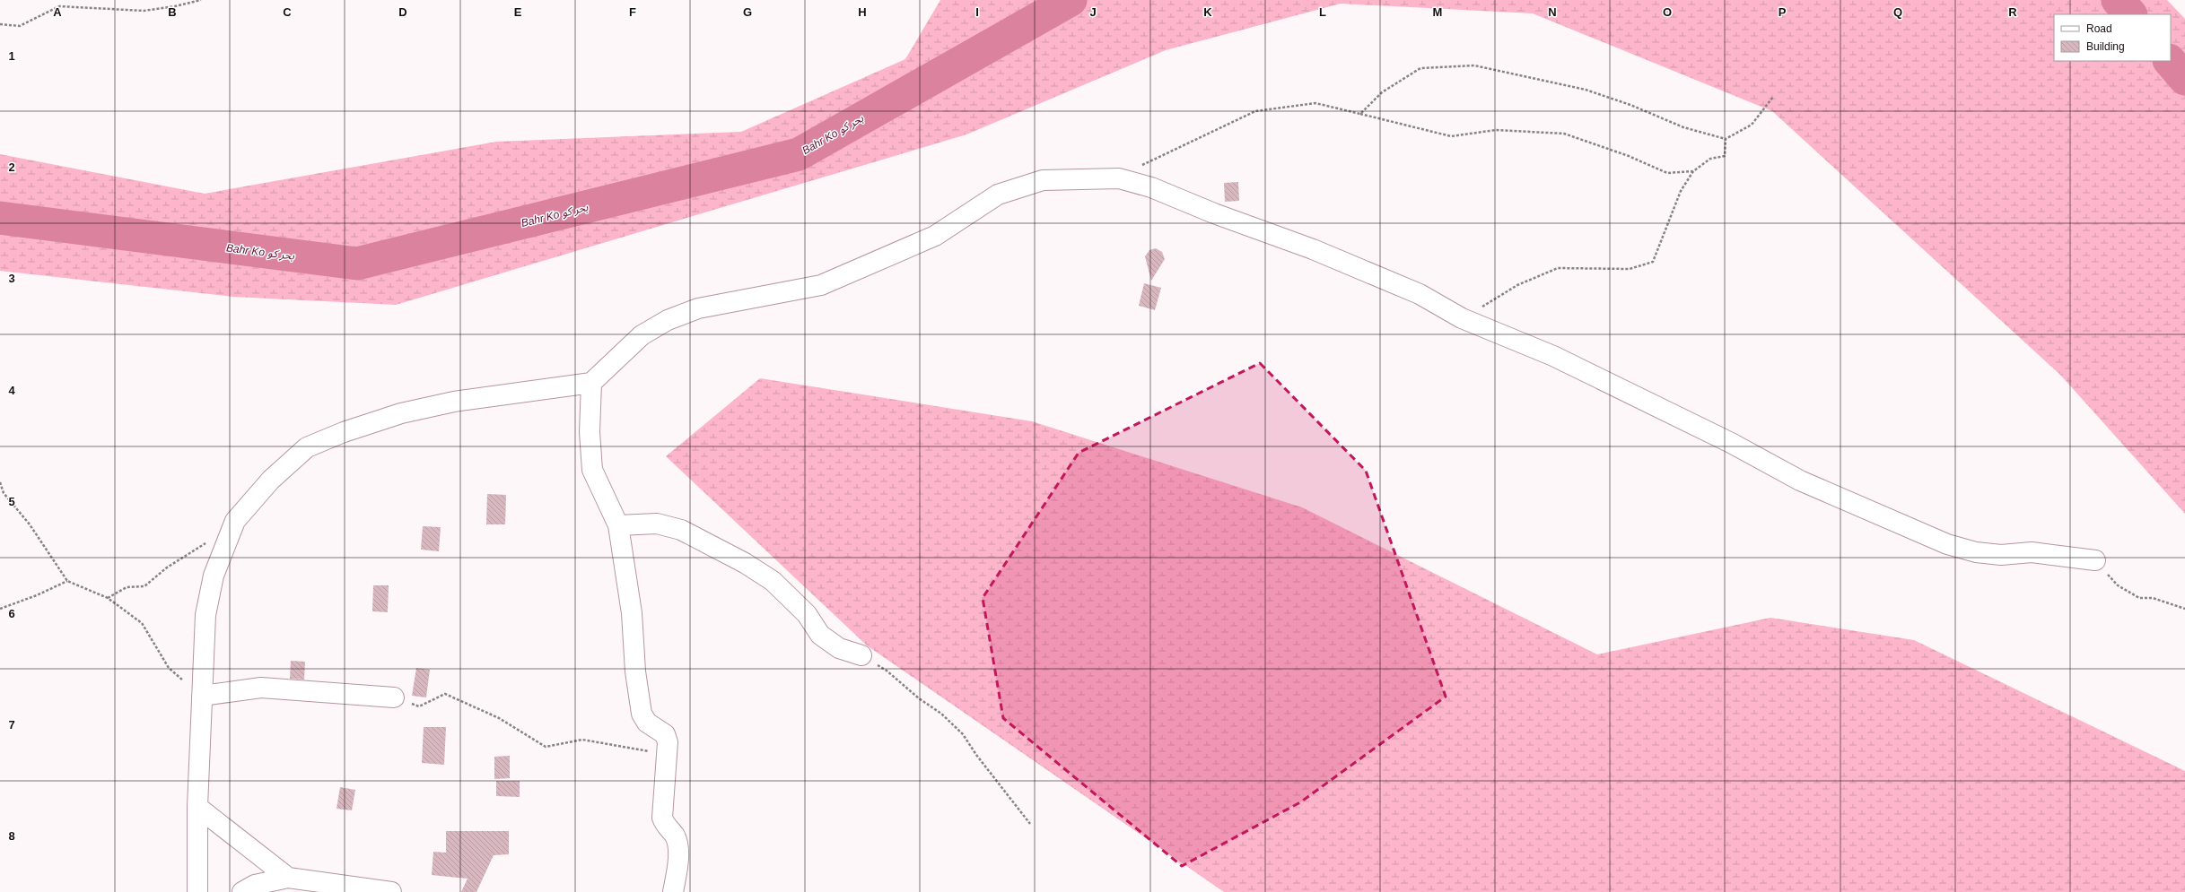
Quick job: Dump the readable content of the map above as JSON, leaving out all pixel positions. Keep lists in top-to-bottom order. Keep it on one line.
{"water":["Bahr Ko بحر كو"],"legend":["Road","Building"],"grid":{"columns":["A","B","C","D","E","F","G","H","I","J","K","L","M","N","O","P","Q","R"],"rows":["1","2","3","4","5","6","7","8"]}}
